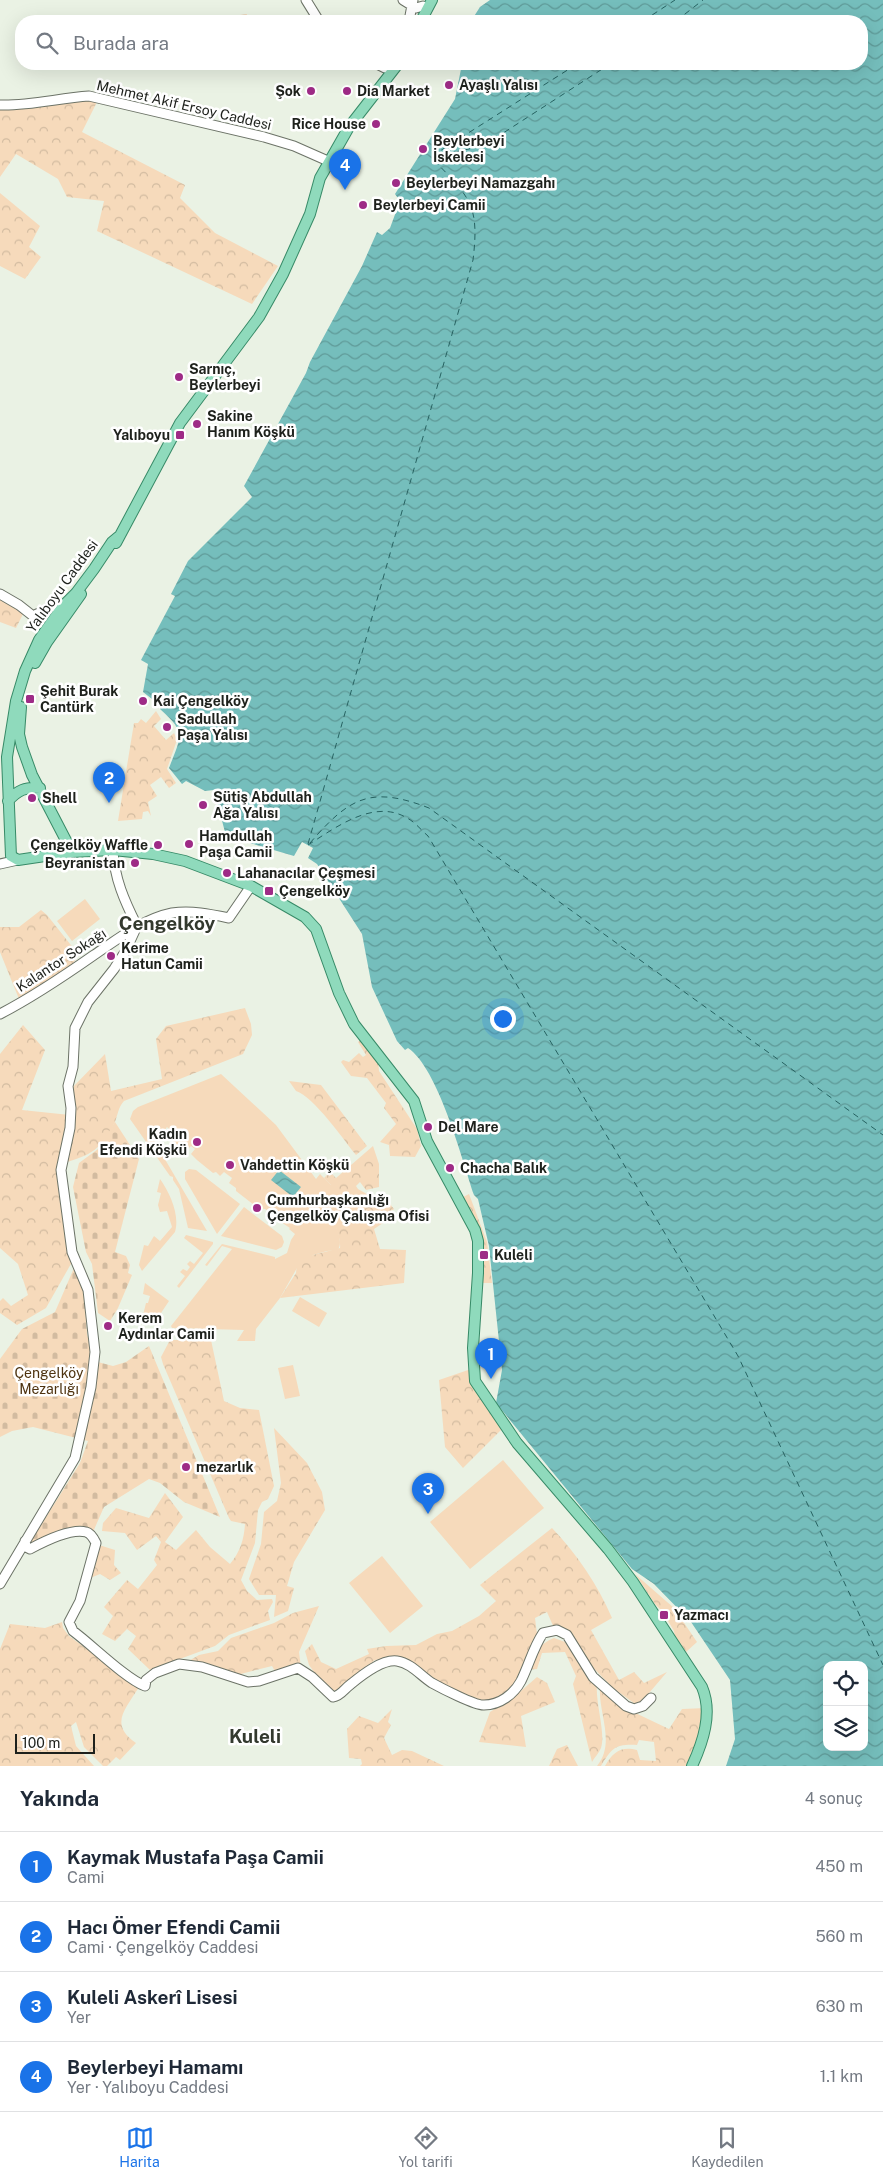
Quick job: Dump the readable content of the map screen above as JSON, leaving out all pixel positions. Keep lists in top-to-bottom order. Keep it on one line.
{"streets":{"main road":["Yalıboyu Caddesi"],"street":["Mehmet Akif Ersoy Caddesi","Kalantor Sokağı"]},"crossings":[["Mehmet Akif Ersoy Caddesi","Yalıboyu Caddesi"]],"districts":["Çengelköy","Kuleli"],"parks":["Çengelköy Mezarlığı"],"places":{"other":["Ayaşlı Yalısı","Şok","Dia Market","Rice House","Beylerbeyi İskelesi","Beylerbeyi Namazgahı","Beylerbeyi Camii","Sarnıç, Beylerbeyi","Sakine Hanım Köşkü","Kai Çengelköy","Sadullah Paşa Yalısı","Shell","Sütiş Abdullah Ağa Yalısı","Hamdullah Paşa Camii","Çengelköy Waffle","Beyranistan","Lahanacılar Çeşmesi","Kerime Hatun Camii","Del Mare","Kadın Efendi Köşkü","Vahdettin Köşkü","Chacha Balık","Cumhurbaşkanlığı Çengelköy Çalışma Ofisi","Kerem Aydınlar Camii","mezarlık"],"transit":["Yalıboyu","Şehit Burak Cantürk","Çengelköy","Kuleli","Yazmacı"]},"scale_bar":"100 m","page":{"search":"Burada ara","pins":["4","2","1","3"],"scale":"100 m","heading":["Yakında","4 sonuç"],"list":[{"mark":"1","name":"Kaymak Mustafa Paşa Camii","note":"Cami","value":"450 m"},{"mark":"2","name":"Hacı Ömer Efendi Camii","note":"Cami · Çengelköy Caddesi","value":"560 m"},{"mark":"3","name":"Kuleli Askerî Lisesi","note":"Yer","value":"630 m"},{"mark":"4","name":"Beylerbeyi Hamamı","note":"Yer · Yalıboyu Caddesi","value":"1.1 km"}],"nav":["Harita","Yol tarifi","Kaydedilen"]}}
